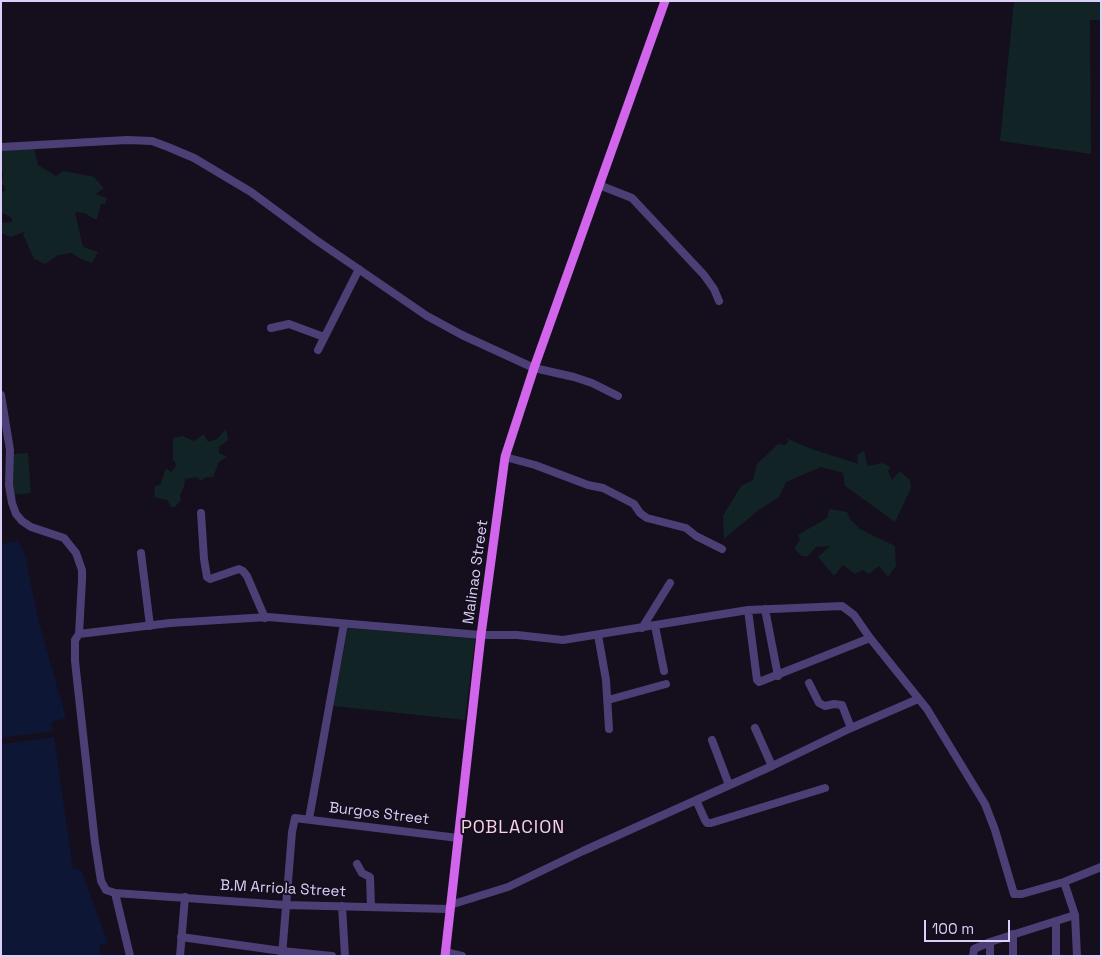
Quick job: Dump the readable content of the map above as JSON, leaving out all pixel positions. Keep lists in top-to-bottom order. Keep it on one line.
{"streets":{"main road":["Malinao Street"],"street":["Burgos Street","B.M Arriola Street"]},"crossings":[["Malinao Street","Burgos Street"],["Malinao Street","B.M Arriola Street"],["Burgos Street","B.M Arriola Street"]],"districts":["POBLACION"],"scale_bar":"100 m"}
